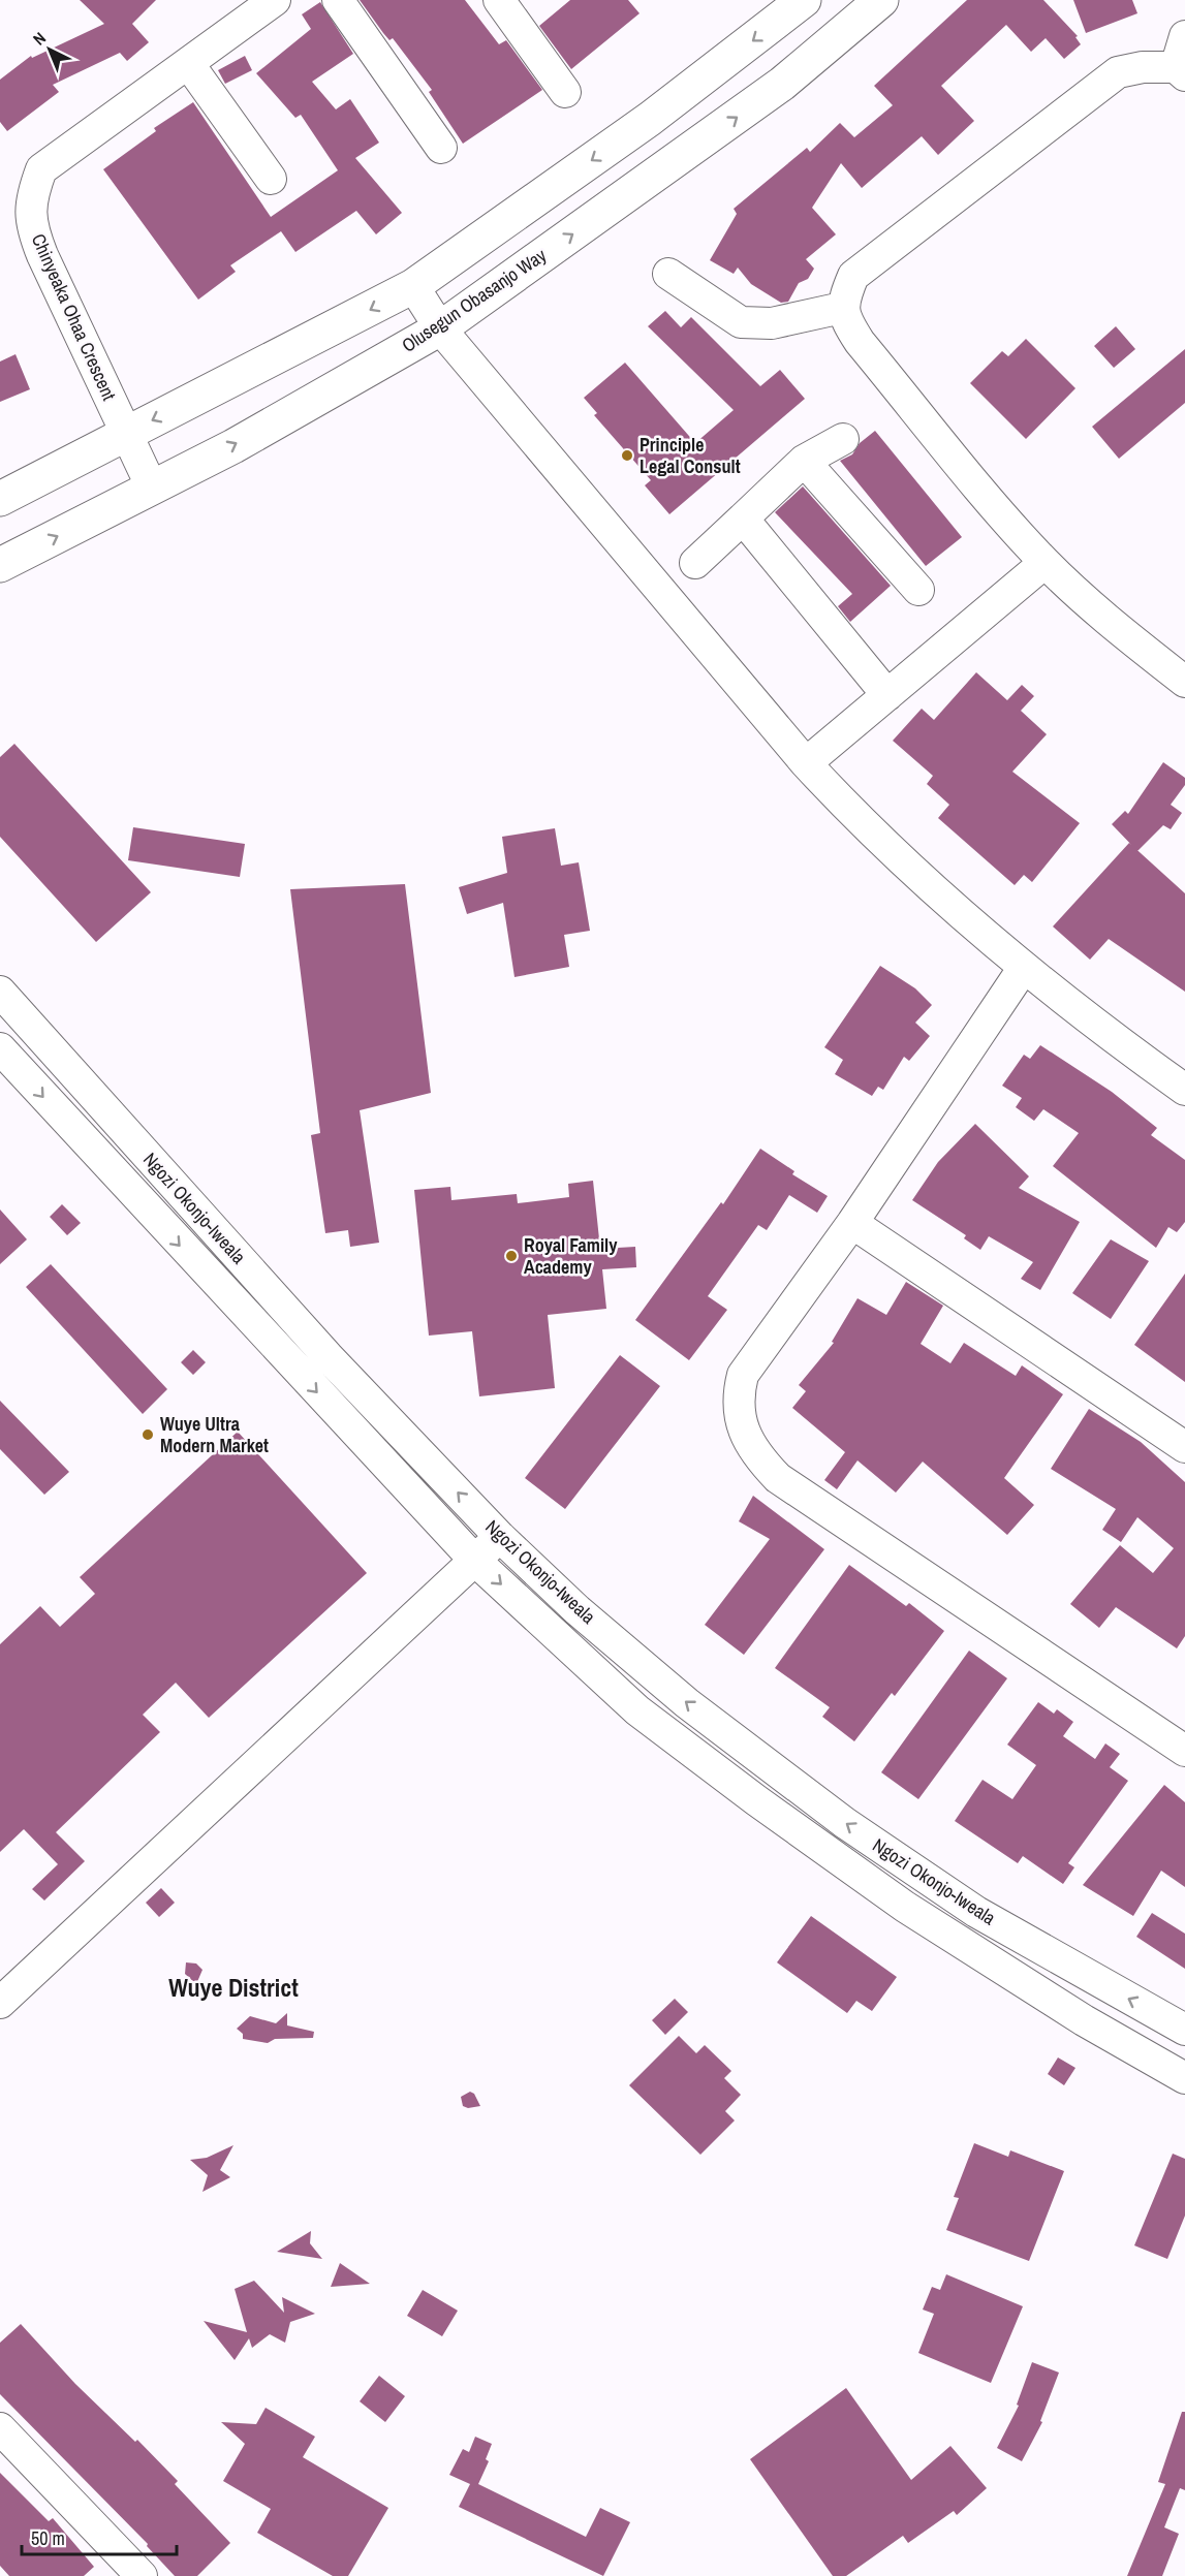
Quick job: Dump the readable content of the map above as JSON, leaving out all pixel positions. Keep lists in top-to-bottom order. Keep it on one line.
{"streets":{"main road":["Olusegun Obasanjo Way"],"street":["Chinyeaka Ohaa Crescent","Ngozi Okonjo-Iweala"]},"crossings":[["Olusegun Obasanjo Way","Chinyeaka Ohaa Crescent"]],"districts":["Wuye District"],"places":["Principle Legal Consult","Royal Family Academy","Wuye Ultra Modern Market"],"scale_bar":"50 m","north":"top left"}
